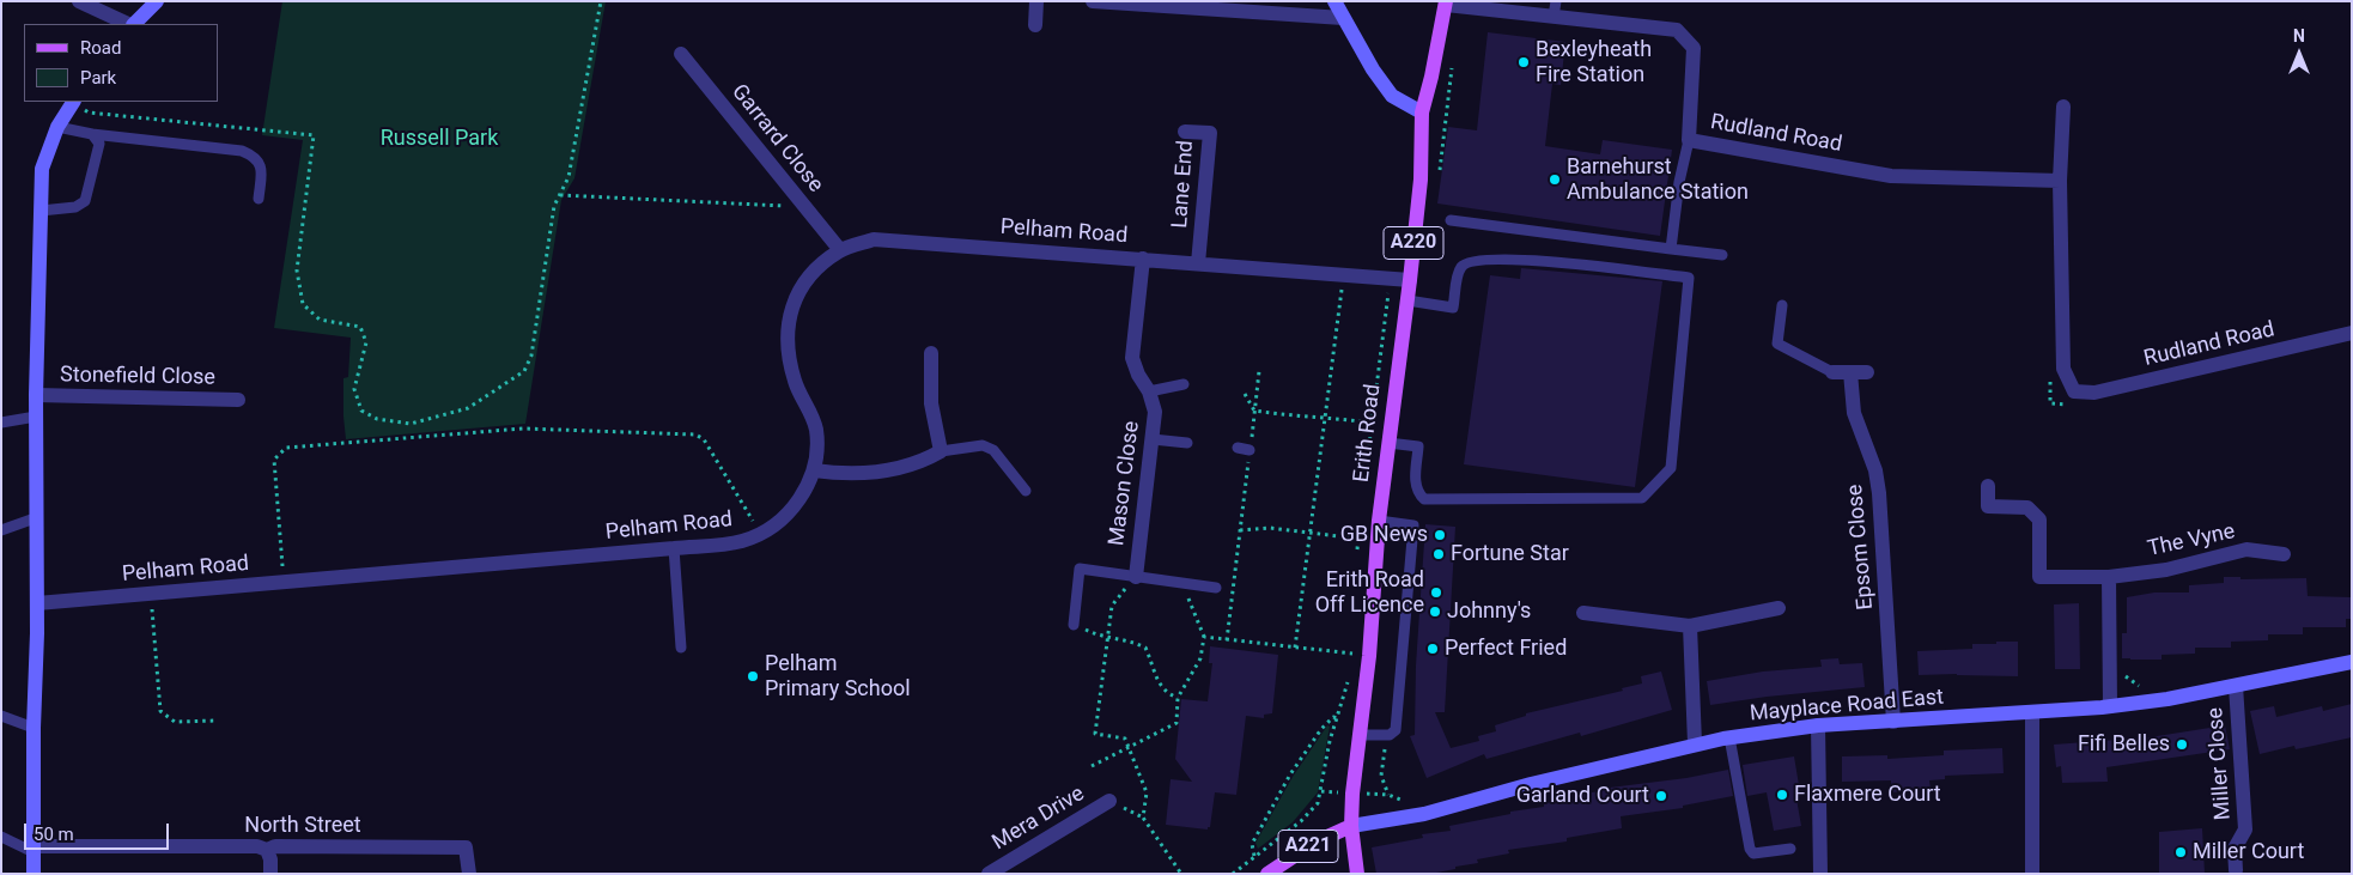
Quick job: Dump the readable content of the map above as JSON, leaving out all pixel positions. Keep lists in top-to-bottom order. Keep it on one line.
{"streets":{"main road":["A220","Erith Road","A221"],"street":["Rudland Road","Garrard Close","Lane End","Pelham Road","Stonefield Close","Mason Close","The Vyne","Epsom Close","Mayplace Road East","Miller Close","Mera Drive","North Street"]},"crossings":[["Rudland Road","Erith Road"],["Garrard Close","Pelham Road"],["Lane End","Pelham Road"],["Pelham Road","Erith Road"],["Pelham Road","Mason Close"],["Erith Road","Mayplace Road East"],["Erith Road","A221"],["Epsom Close","Mayplace Road East"],["Mayplace Road East","Miller Close"],["Mayplace Road East","A221"]],"parks":["Russell Park"],"places":["Bexleyheath Fire Station","Barnehurst Ambulance Station","GB News","Fortune Star","Erith Road Off Licence","Johnny's","Perfect Fried","Pelham Primary School","Fifi Belles","Flaxmere Court","Garland Court","Miller Court"],"legend":["Road","Park"],"scale_bar":"50 m","north":"top"}
